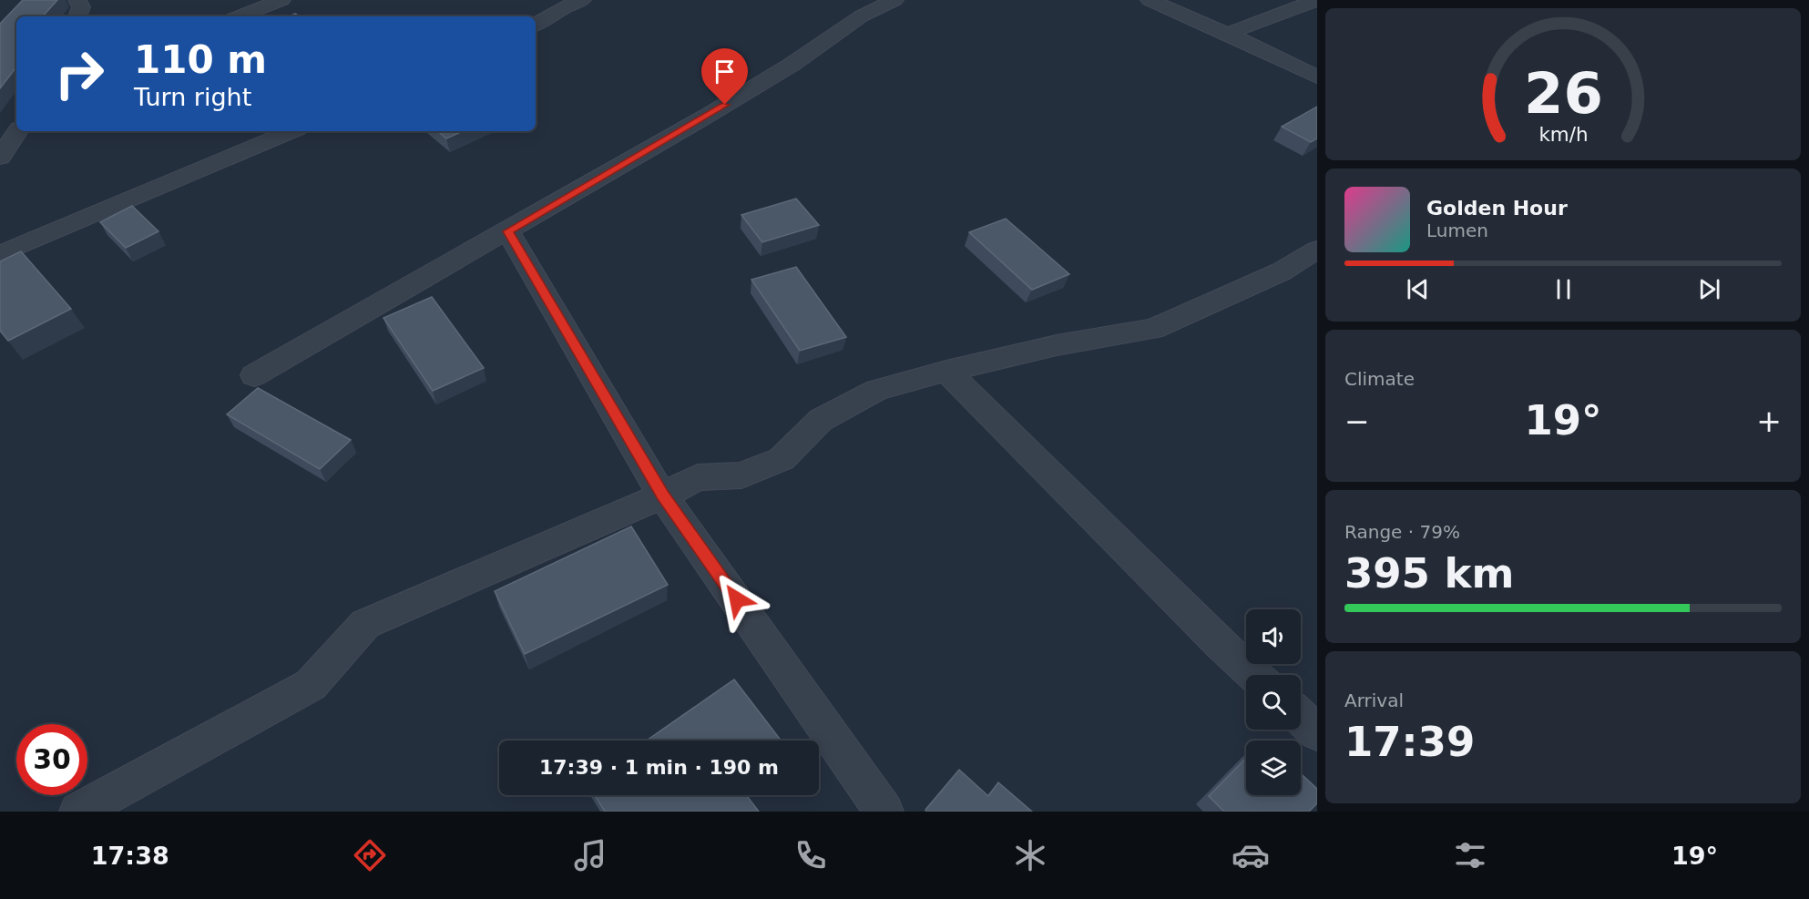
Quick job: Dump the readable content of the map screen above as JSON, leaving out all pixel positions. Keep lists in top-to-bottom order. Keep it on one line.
{"page":{"turn":["110 m","Turn right"],"song":["Golden Hour","Lumen"],"tile":["Climate",["Range · 79%","395 km"],["Arrival","17:39"]],"heat":["−","19°","+"],"limit":"30","trip":"17:39 · 1 min · 190 m","tabs":["17:38","19°"],"gauge":["26","km/h"]}}
